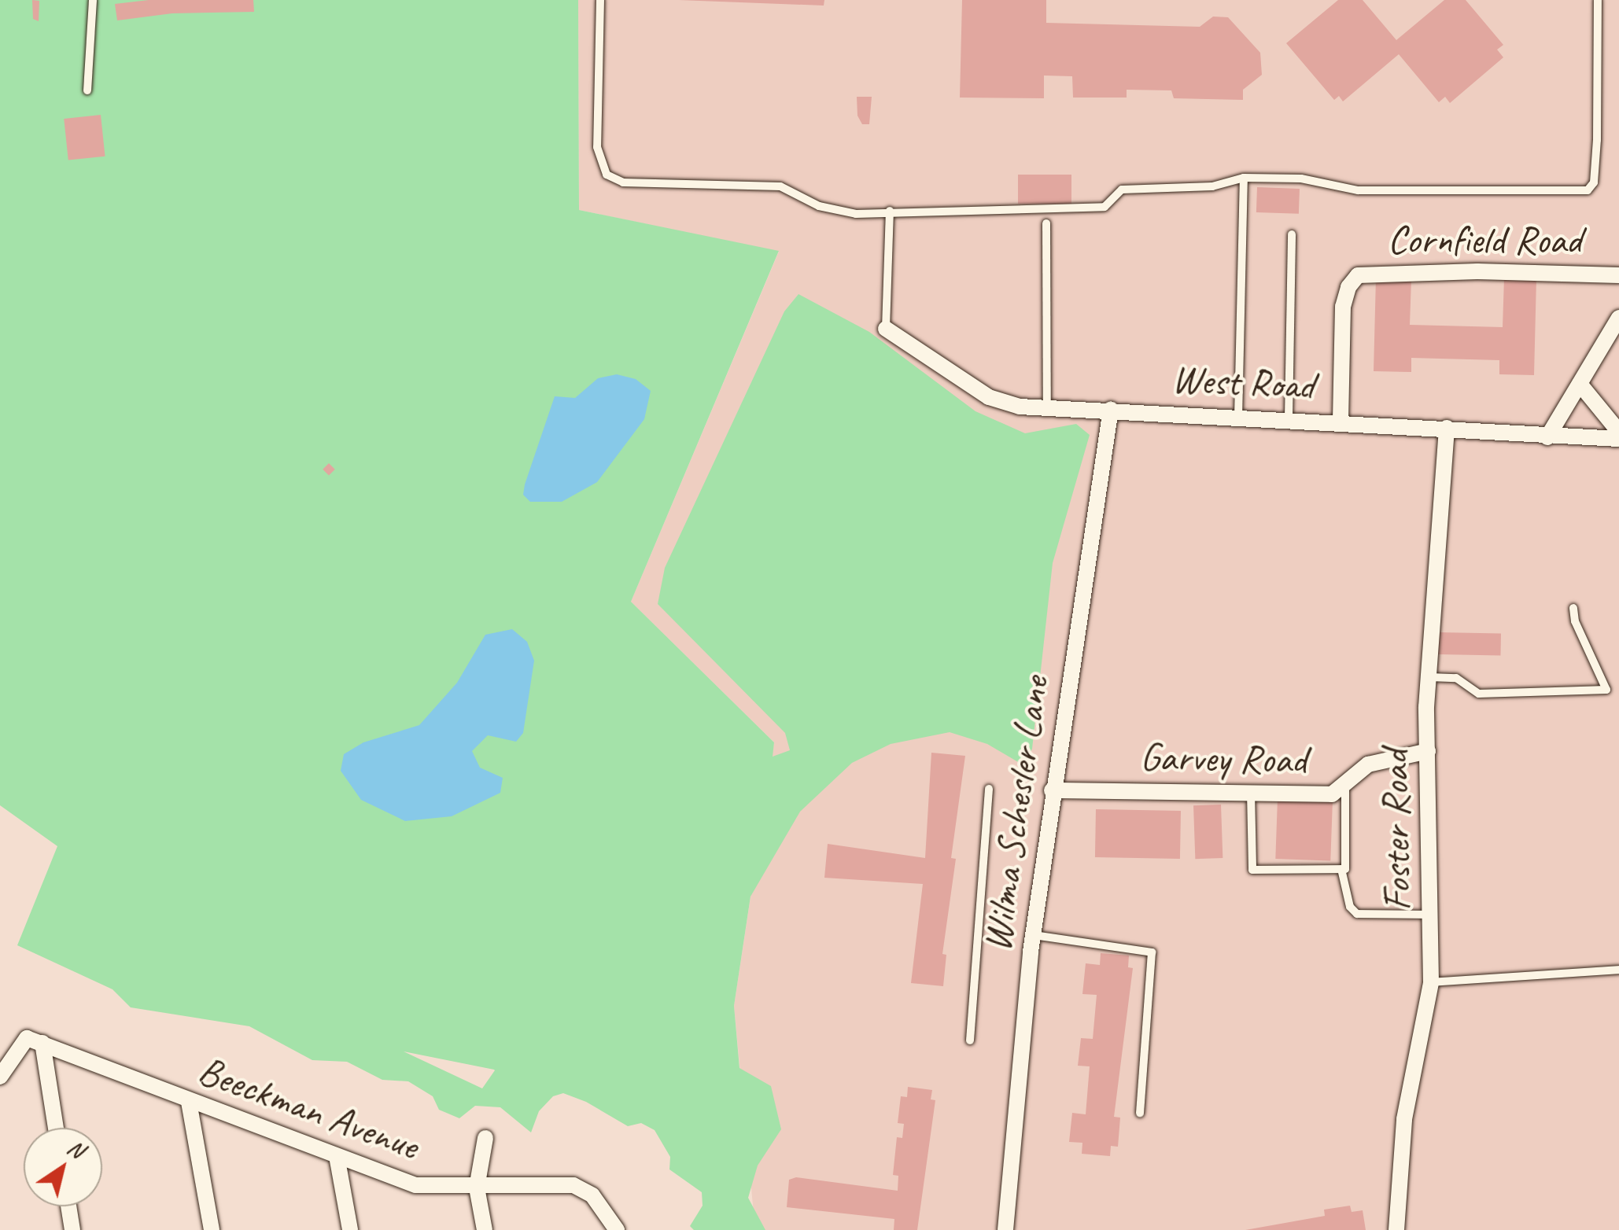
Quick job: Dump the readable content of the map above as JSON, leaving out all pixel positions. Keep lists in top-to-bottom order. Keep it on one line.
{"streets":{"street":["Cornfield Road","West Road","Garvey Road","Wilma Schesler Lane","Foster Road","Beeckman Avenue"]},"crossings":[["Cornfield Road","West Road"],["West Road","Wilma Schesler Lane"],["West Road","Foster Road"],["Garvey Road","Wilma Schesler Lane"],["Garvey Road","Foster Road"]],"north":"top right"}
